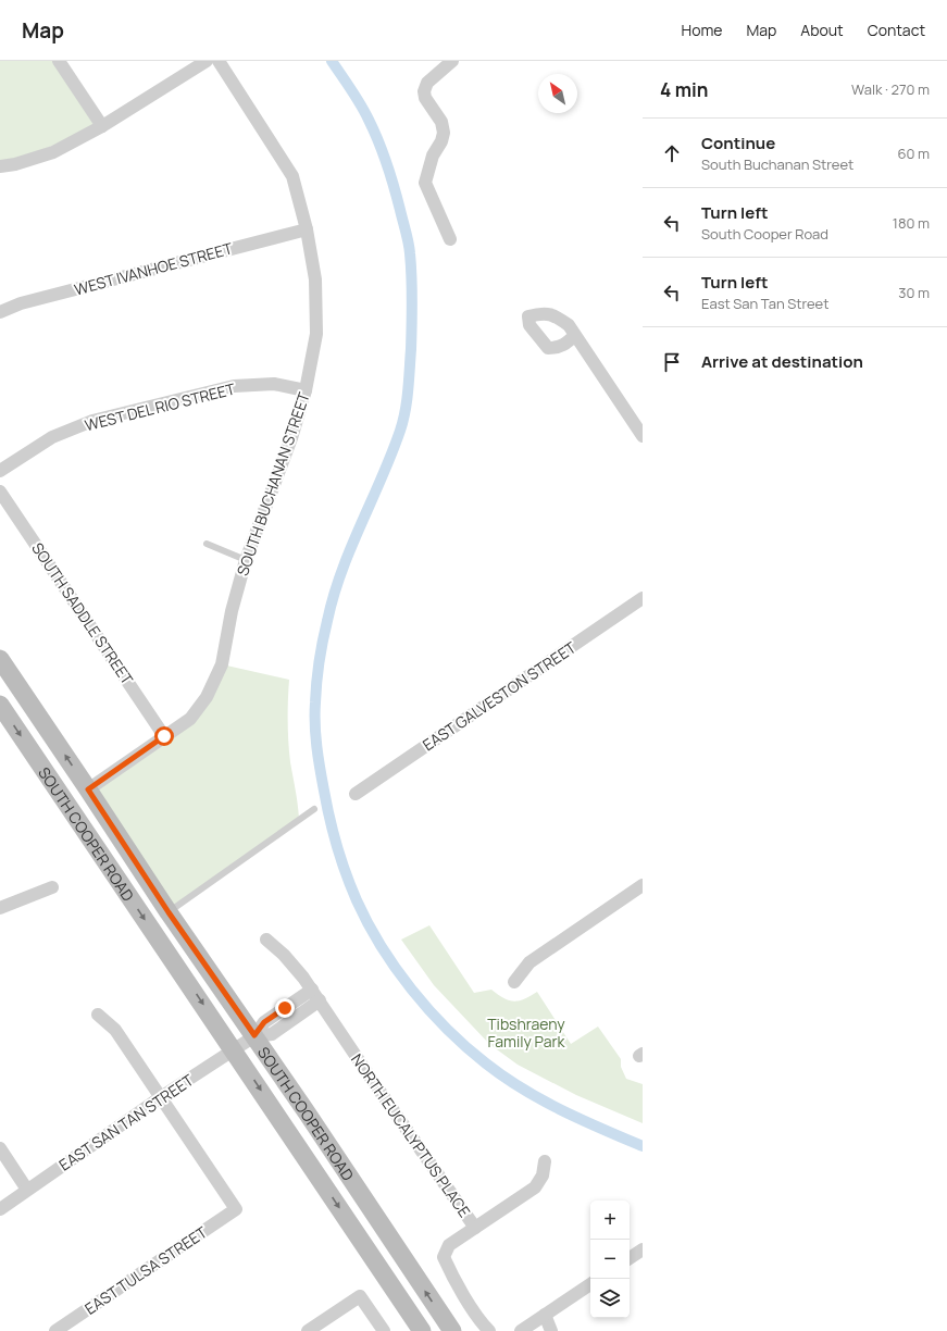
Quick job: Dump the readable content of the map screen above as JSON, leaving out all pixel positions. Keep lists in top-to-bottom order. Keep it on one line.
{"streets":{"main road":["SOUTH COOPER ROAD"],"street":["WEST IVANHOE STREET","WEST DEL RIO STREET","SOUTH BUCHANAN STREET","SOUTH SADDLE STREET","EAST GALVESTON STREET","EAST SAN TAN STREET","NORTH EUCALYPTUS PLACE","EAST TULSA STREET"]},"crossings":[["WEST IVANHOE STREET","SOUTH BUCHANAN STREET"],["WEST DEL RIO STREET","SOUTH BUCHANAN STREET"],["SOUTH BUCHANAN STREET","SOUTH SADDLE STREET"],["SOUTH BUCHANAN STREET","SOUTH COOPER ROAD"],["SOUTH COOPER ROAD","EAST SAN TAN STREET"],["EAST SAN TAN STREET","NORTH EUCALYPTUS PLACE"],["EAST SAN TAN STREET","EAST TULSA STREET"]],"parks":["Tibshraeny Family Park"],"north":"top left","page":{"header":"Map","nav":["Home","Map","About","Contact"],"heading":["4 min","Walk · 270 m"],"list":[["Continue","South Buchanan Street","60 m"],["Turn left","South Cooper Road","180 m"],["Turn left","East San Tan Street","30 m"],"Arrive at destination"],"map_buttons":["+","−"]}}
